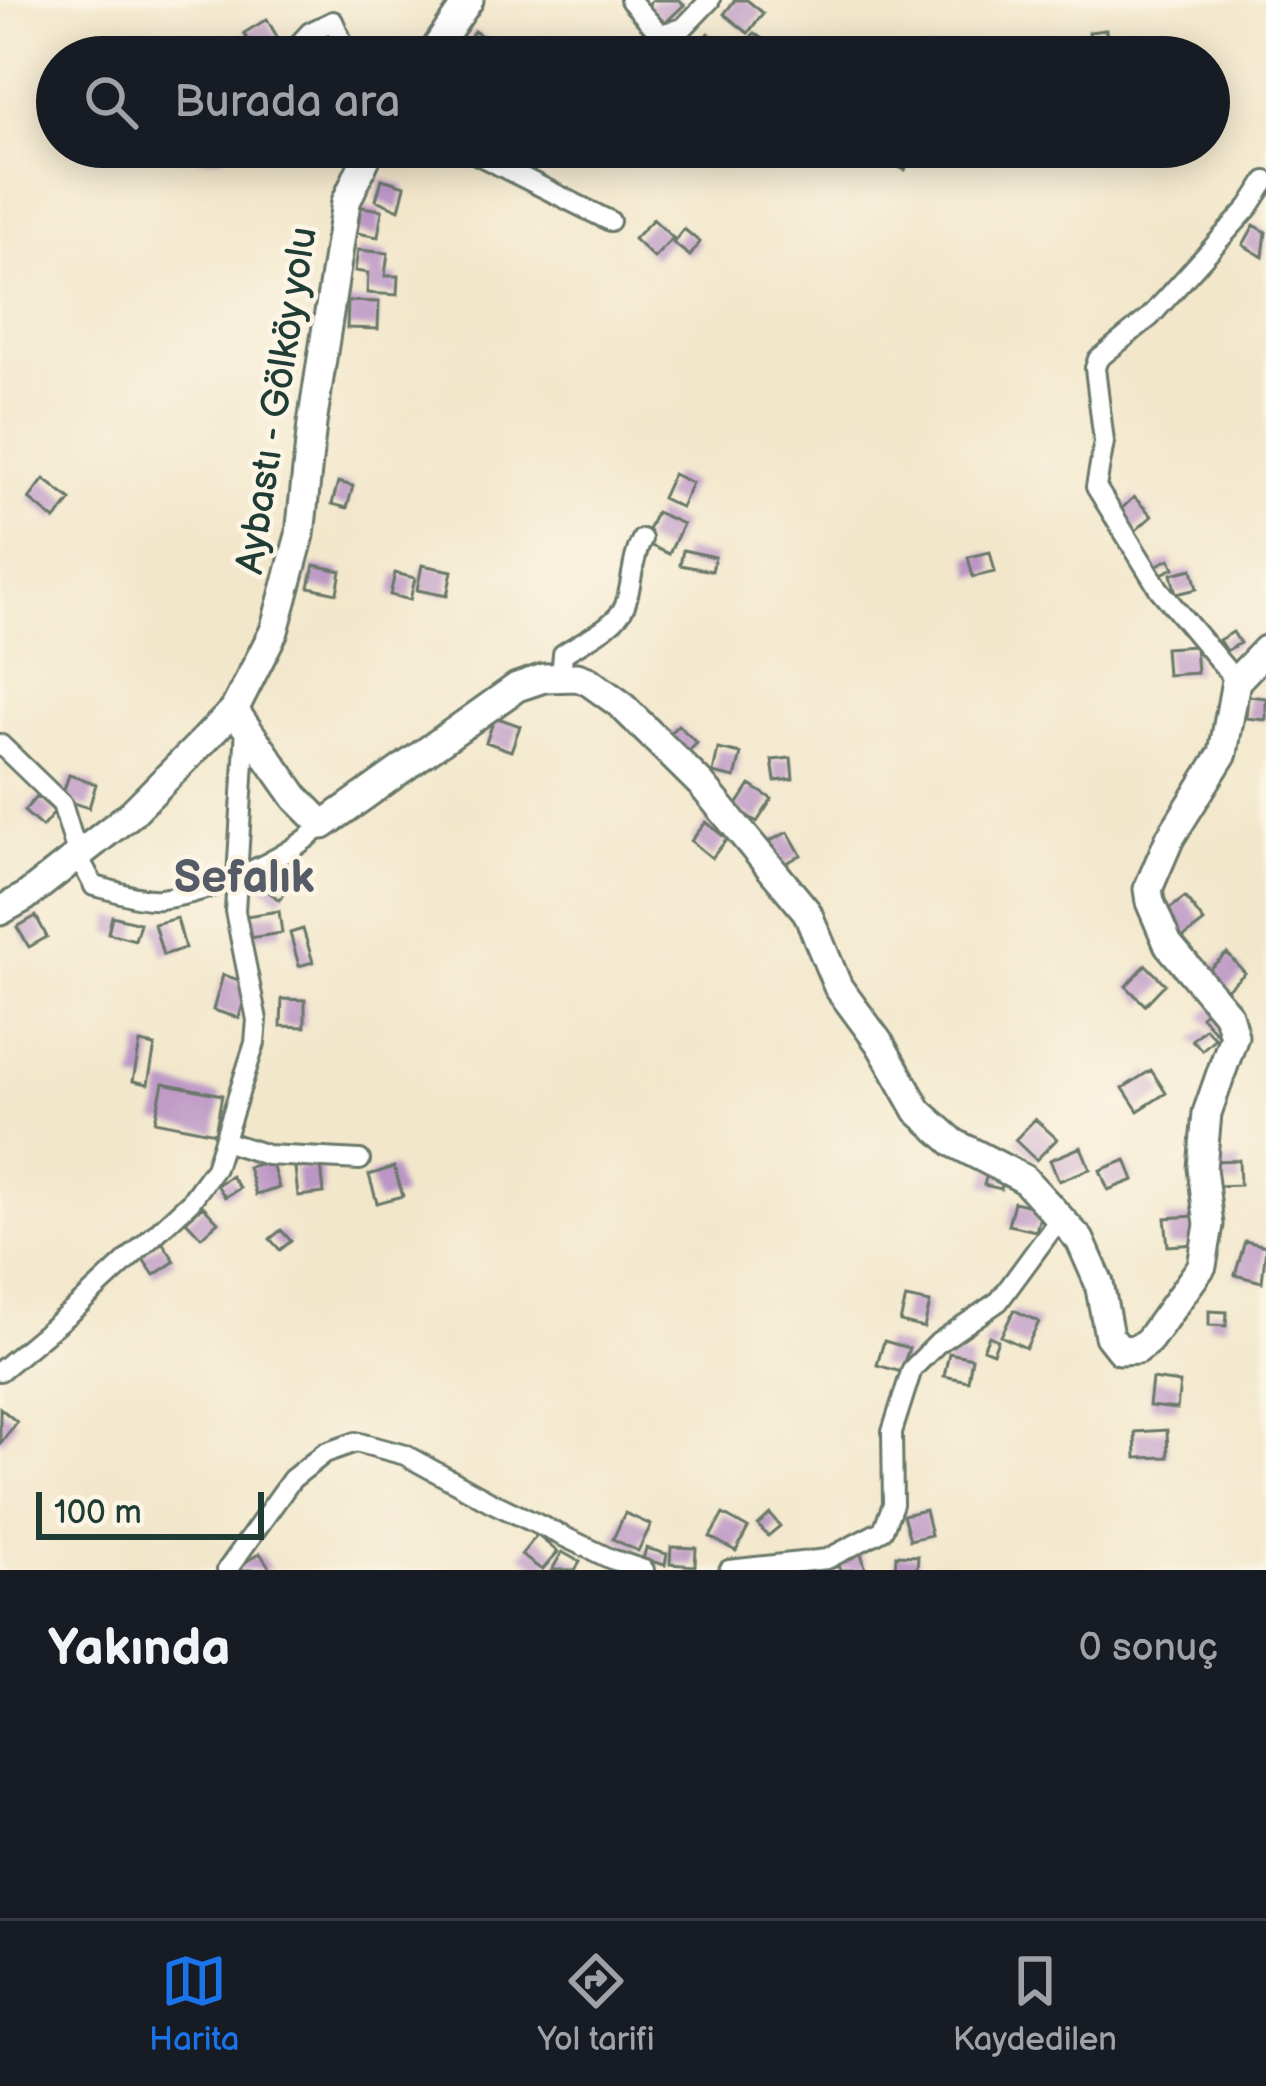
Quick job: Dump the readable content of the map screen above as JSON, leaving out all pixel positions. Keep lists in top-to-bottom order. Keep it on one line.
{"streets":{"street":["Aybastı - Gölköy yolu"]},"districts":["Sefalık"],"scale_bar":"100 m","page":{"search":"Burada ara","scale":"100 m","heading":["Yakında","0 sonuç"],"nav":["Harita","Yol tarifi","Kaydedilen"]}}
